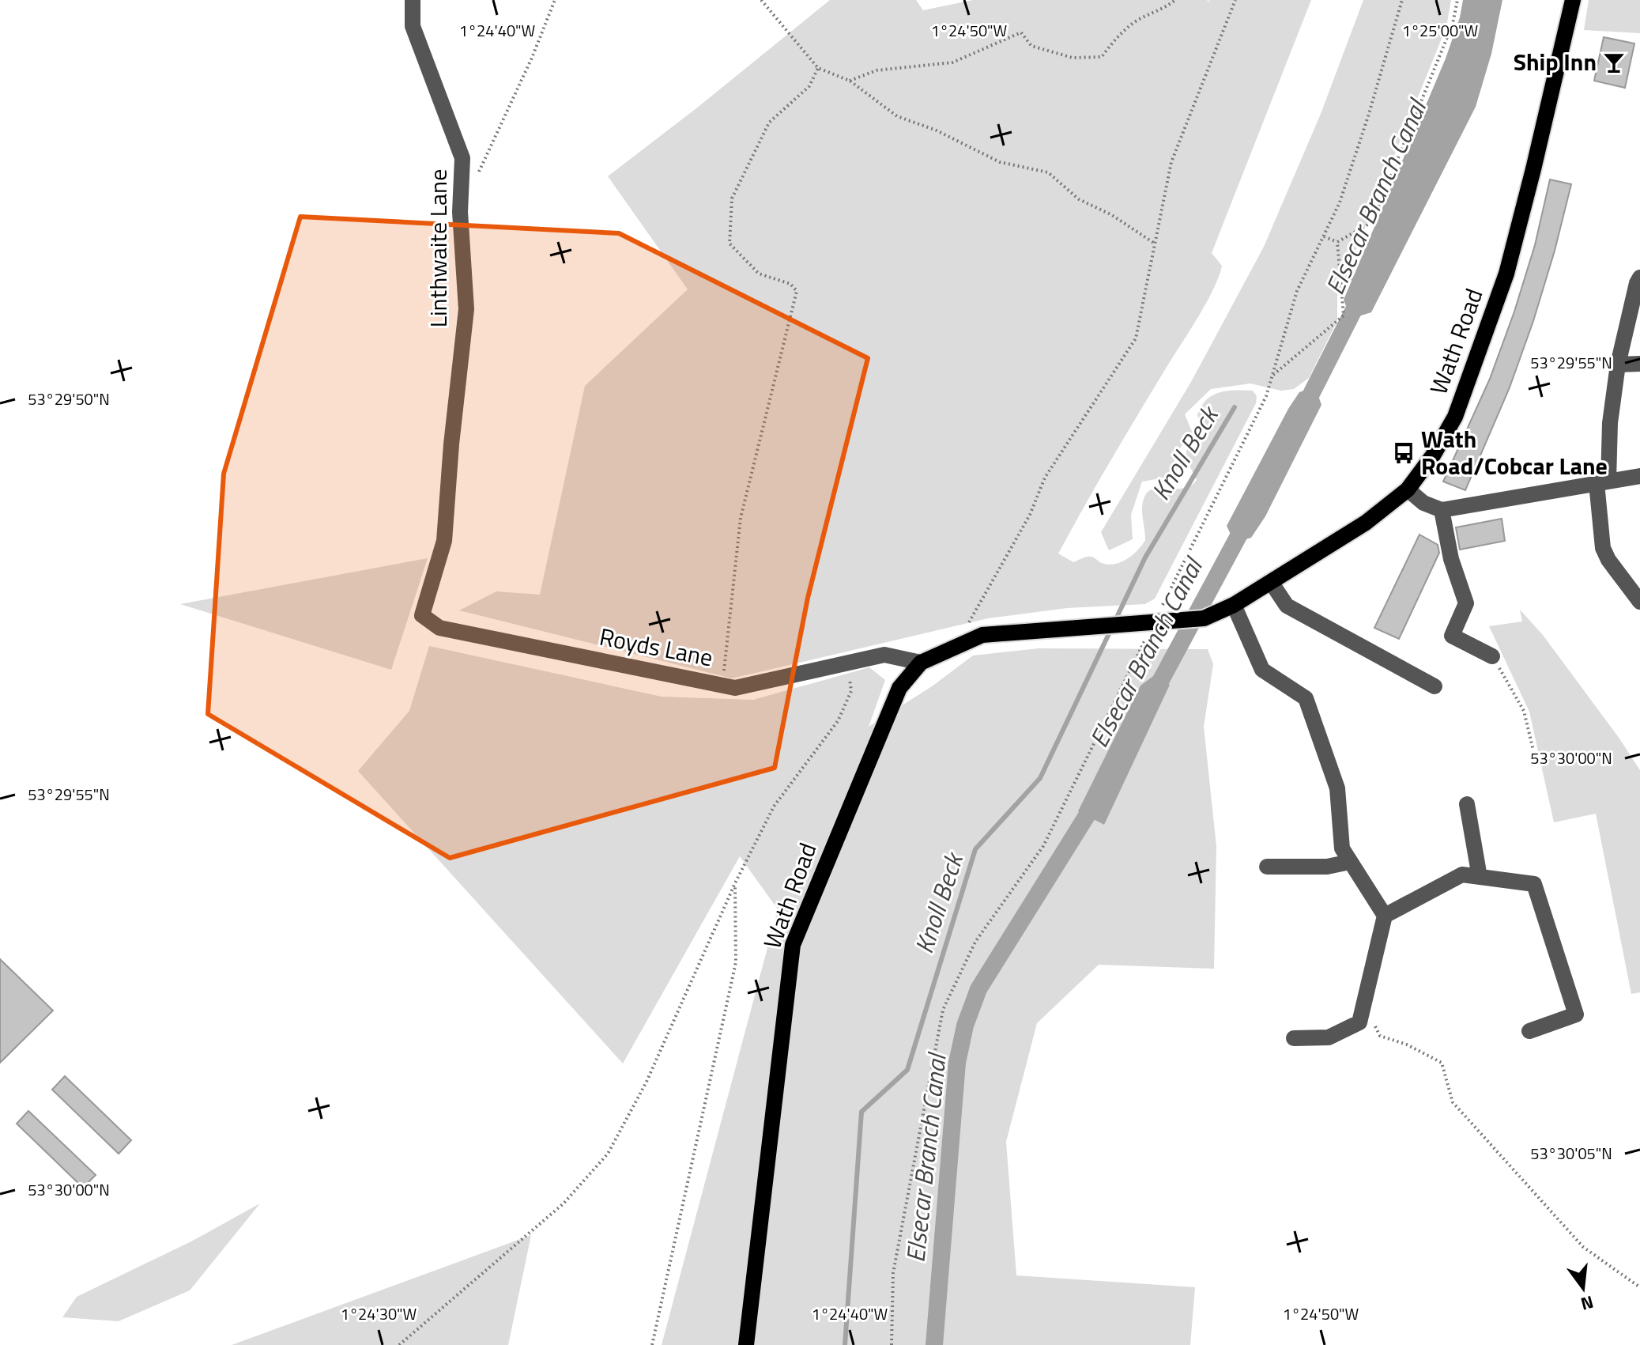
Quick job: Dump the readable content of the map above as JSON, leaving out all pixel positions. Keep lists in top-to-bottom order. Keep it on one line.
{"streets":{"main road":["Wath Road"],"street":["Linthwaite Lane","Royds Lane"]},"crossings":[["Linthwaite Lane","Royds Lane"],["Wath Road","Royds Lane"]],"water":["Elsecar Branch Canal","Knoll Beck"],"places":{"bar":["Ship Inn"],"bus stop":["Wath Road/Cobcar Lane"]},"north":"bottom","coordinates":["1°24'40\"W","1°24'50\"W","1°25'00\"W","53°29'55\"N","53°29'50\"N","53°30'00\"N","53°30'05\"N","1°24'30\"W"]}
